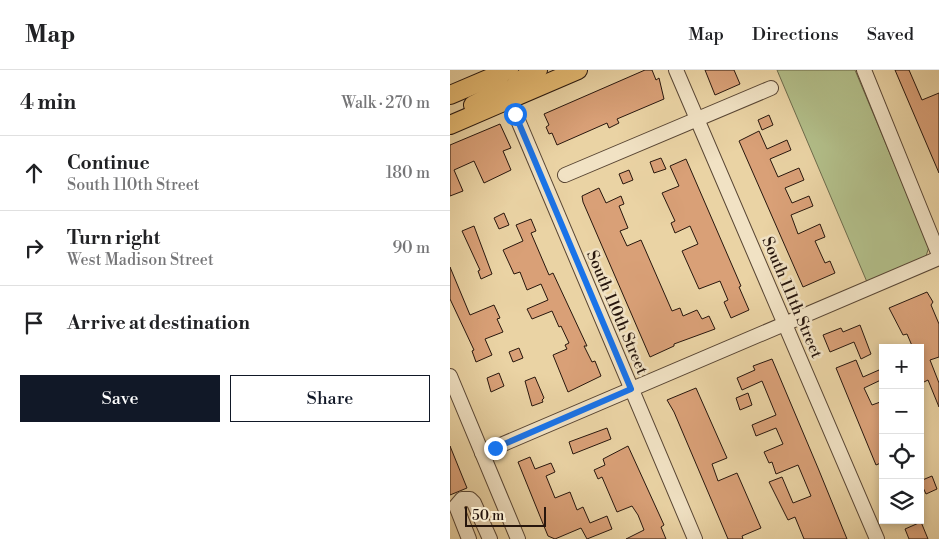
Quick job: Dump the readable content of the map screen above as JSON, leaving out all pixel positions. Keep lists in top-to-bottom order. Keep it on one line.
{"streets":{"street":["South 111th Street","South 110th Street"]},"scale_bar":"50 m","page":{"header":"Map","nav":["Map","Directions","Saved"],"heading":["4 min","Walk · 270 m"],"list":[["Continue","South 110th Street","180 m"],["Turn right","West Madison Street","90 m"],"Arrive at destination"],"map_buttons":["+","−"],"buttons":["Save","Share"],"scale":"50 m"}}
